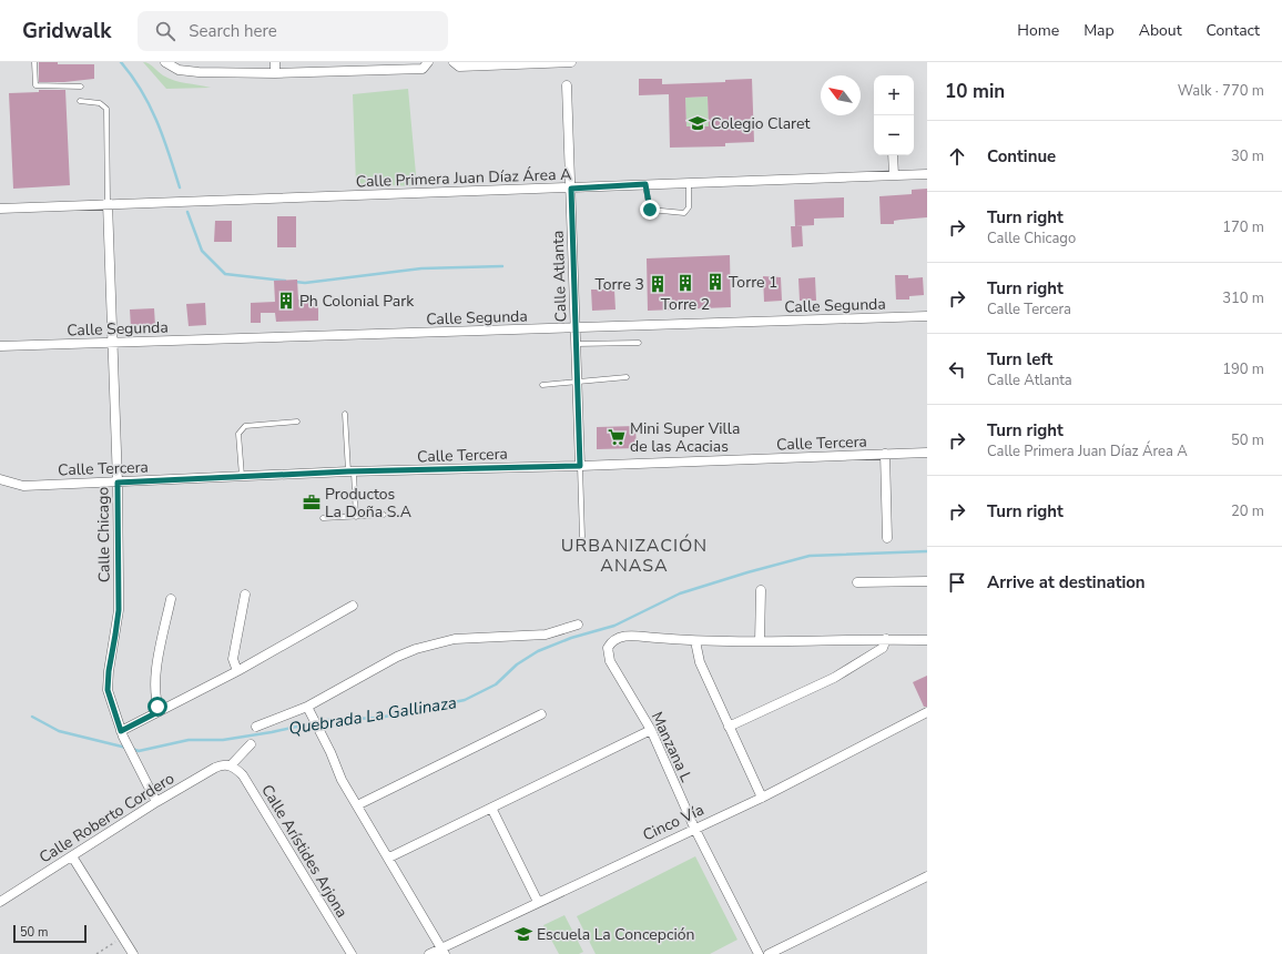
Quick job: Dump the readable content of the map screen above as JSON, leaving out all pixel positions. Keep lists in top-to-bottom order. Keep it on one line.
{"streets":{"street":["Calle Primera Juan Díaz Área A","Calle Atlanta","Calle Segunda","Calle Tercera","Calle Chicago","Manzana L","Calle Roberto Cordero","Cinco Vía","Calle Arístides Arjona"]},"crossings":[["Calle Primera Juan Díaz Área A","Calle Atlanta"],["Calle Primera Juan Díaz Área A","Calle Chicago"],["Calle Atlanta","Calle Segunda"],["Calle Atlanta","Calle Tercera"],["Calle Segunda","Calle Chicago"],["Calle Tercera","Calle Chicago"],["Calle Chicago","Calle Roberto Cordero"],["Manzana L","Cinco Vía"],["Calle Roberto Cordero","Calle Arístides Arjona"]],"districts":["URBANIZACIÓN ANASA"],"water":["Quebrada La Gallinaza"],"places":{"school or university":["Colegio Claret","Escuela La Concepción"],"building":["Torre 1","Torre 2","Torre 3","Ph Colonial Park"],"supermarket":["Mini Super Villa de las Acacias"],"office":["Productos La Doña S.A"]},"scale_bar":"50 m","north":"top left","page":{"header":"Gridwalk","search":"Search here","nav":["Home","Map","About","Contact"],"heading":["10 min","Walk · 770 m"],"map_buttons":["+","−"],"list":[["Continue","30 m"],["Turn right","Calle Chicago","170 m"],["Turn right","Calle Tercera","310 m"],["Turn left","Calle Atlanta","190 m"],["Turn right","Calle Primera Juan Díaz Área A","50 m"],["Turn right","20 m"],"Arrive at destination"],"scale":"50 m"}}
